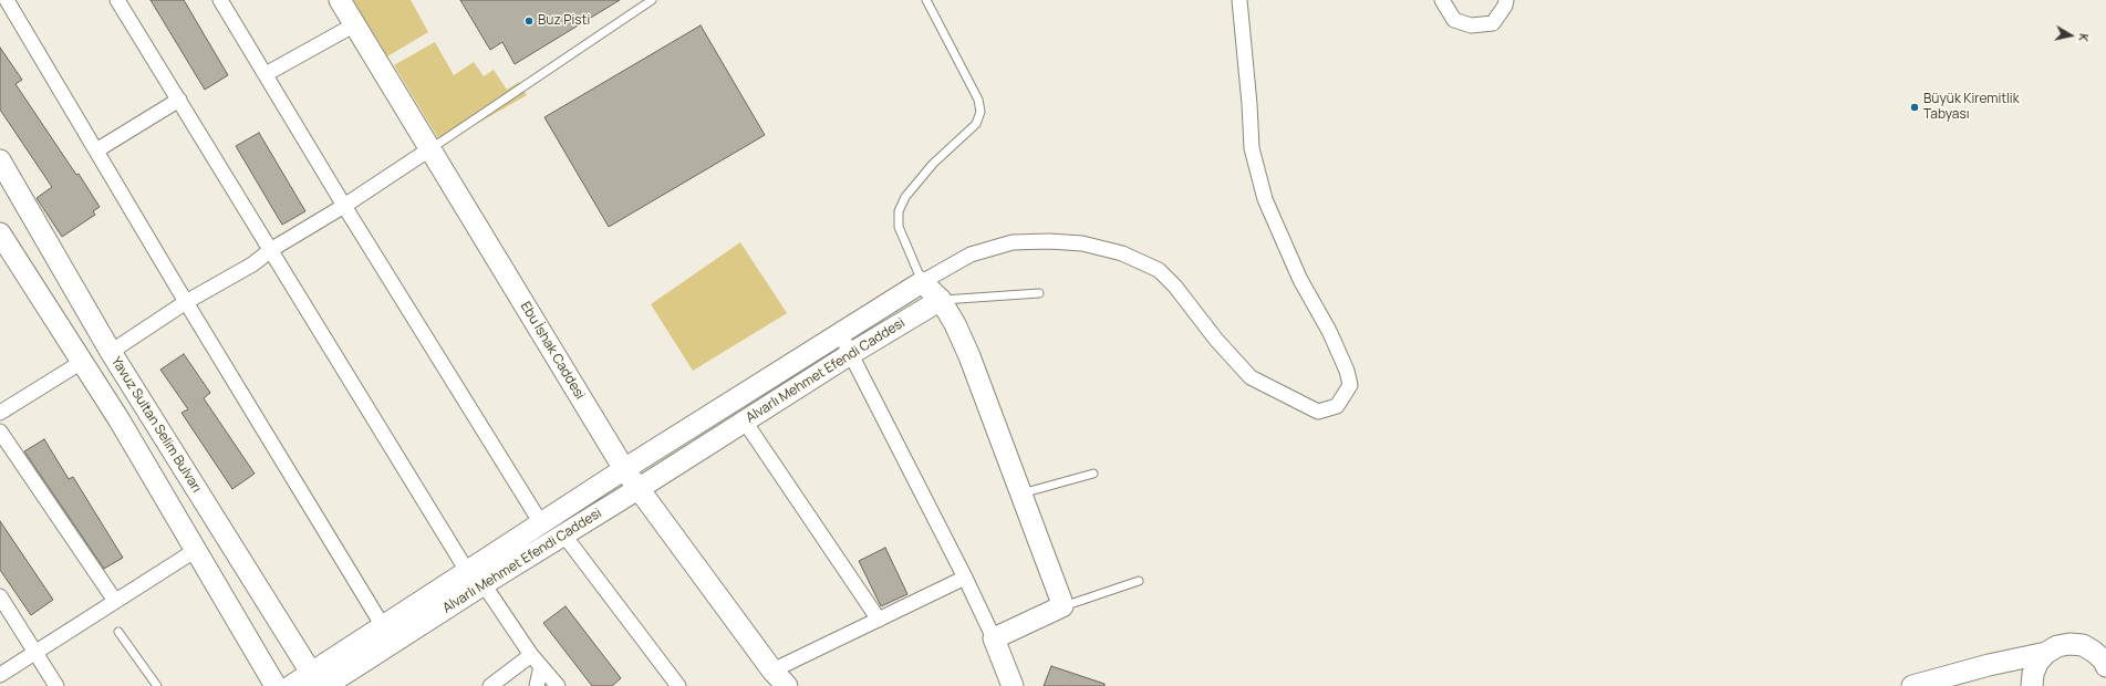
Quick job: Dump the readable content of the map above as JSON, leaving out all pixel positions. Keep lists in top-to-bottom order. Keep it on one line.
{"streets":{"street":["Ebu İshak Caddesi","Alvarlı Mehmet Efendi Caddesi","Yavuz Sultan Selim Bulvarı"]},"crossings":[["Ebu İshak Caddesi","Alvarlı Mehmet Efendi Caddesi"],["Alvarlı Mehmet Efendi Caddesi","Yavuz Sultan Selim Bulvarı"]],"places":["Buz Pisti","Büyük Kiremitlik Tabyası"],"north":"right"}
